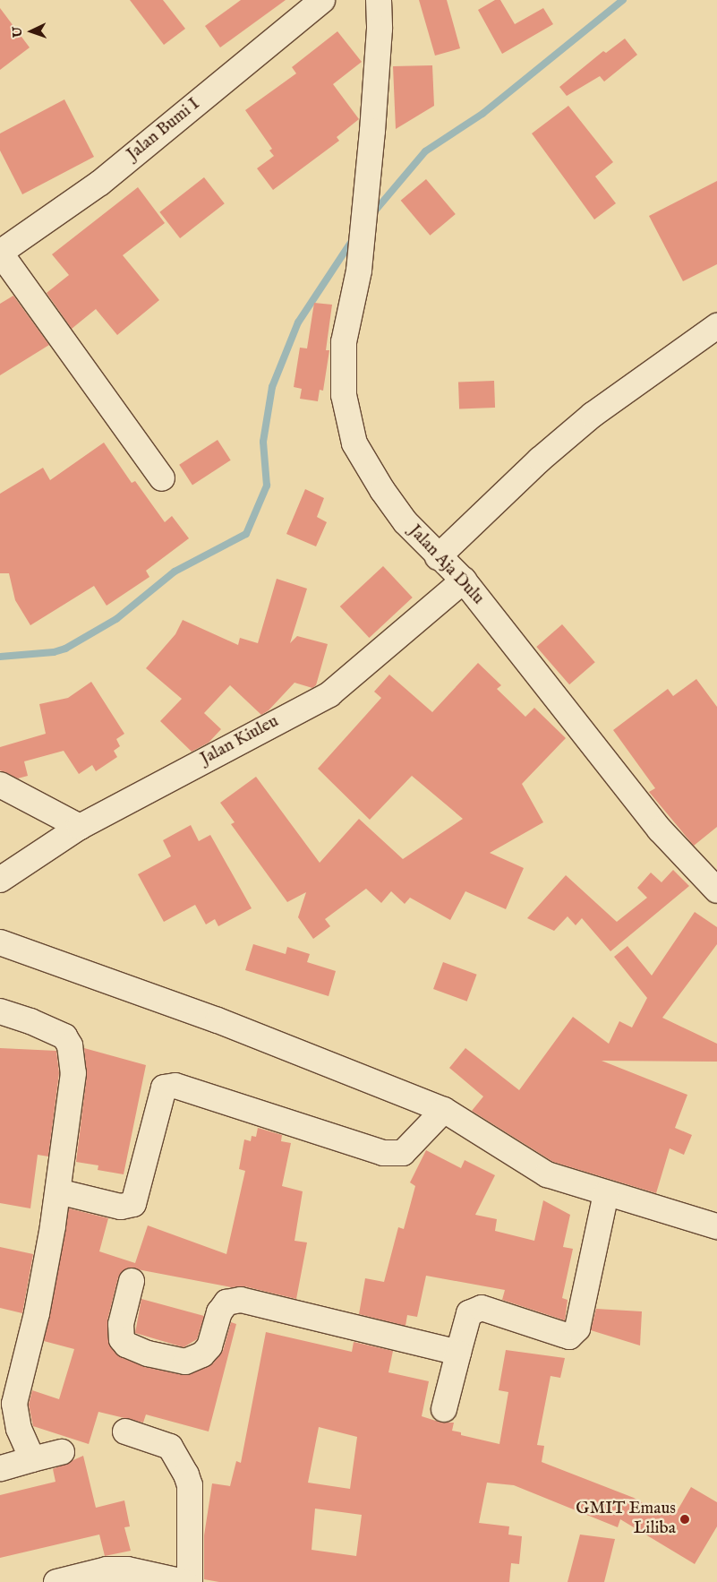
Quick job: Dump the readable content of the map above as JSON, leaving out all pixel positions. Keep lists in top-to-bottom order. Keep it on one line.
{"streets":{"street":["Jalan Bumi I","Jalan Aja Dulu","Jalan Kiuleu"]},"crossings":[["Jalan Aja Dulu","Jalan Kiuleu"]],"places":["GMIT Emaus Liliba"],"north":"left"}
